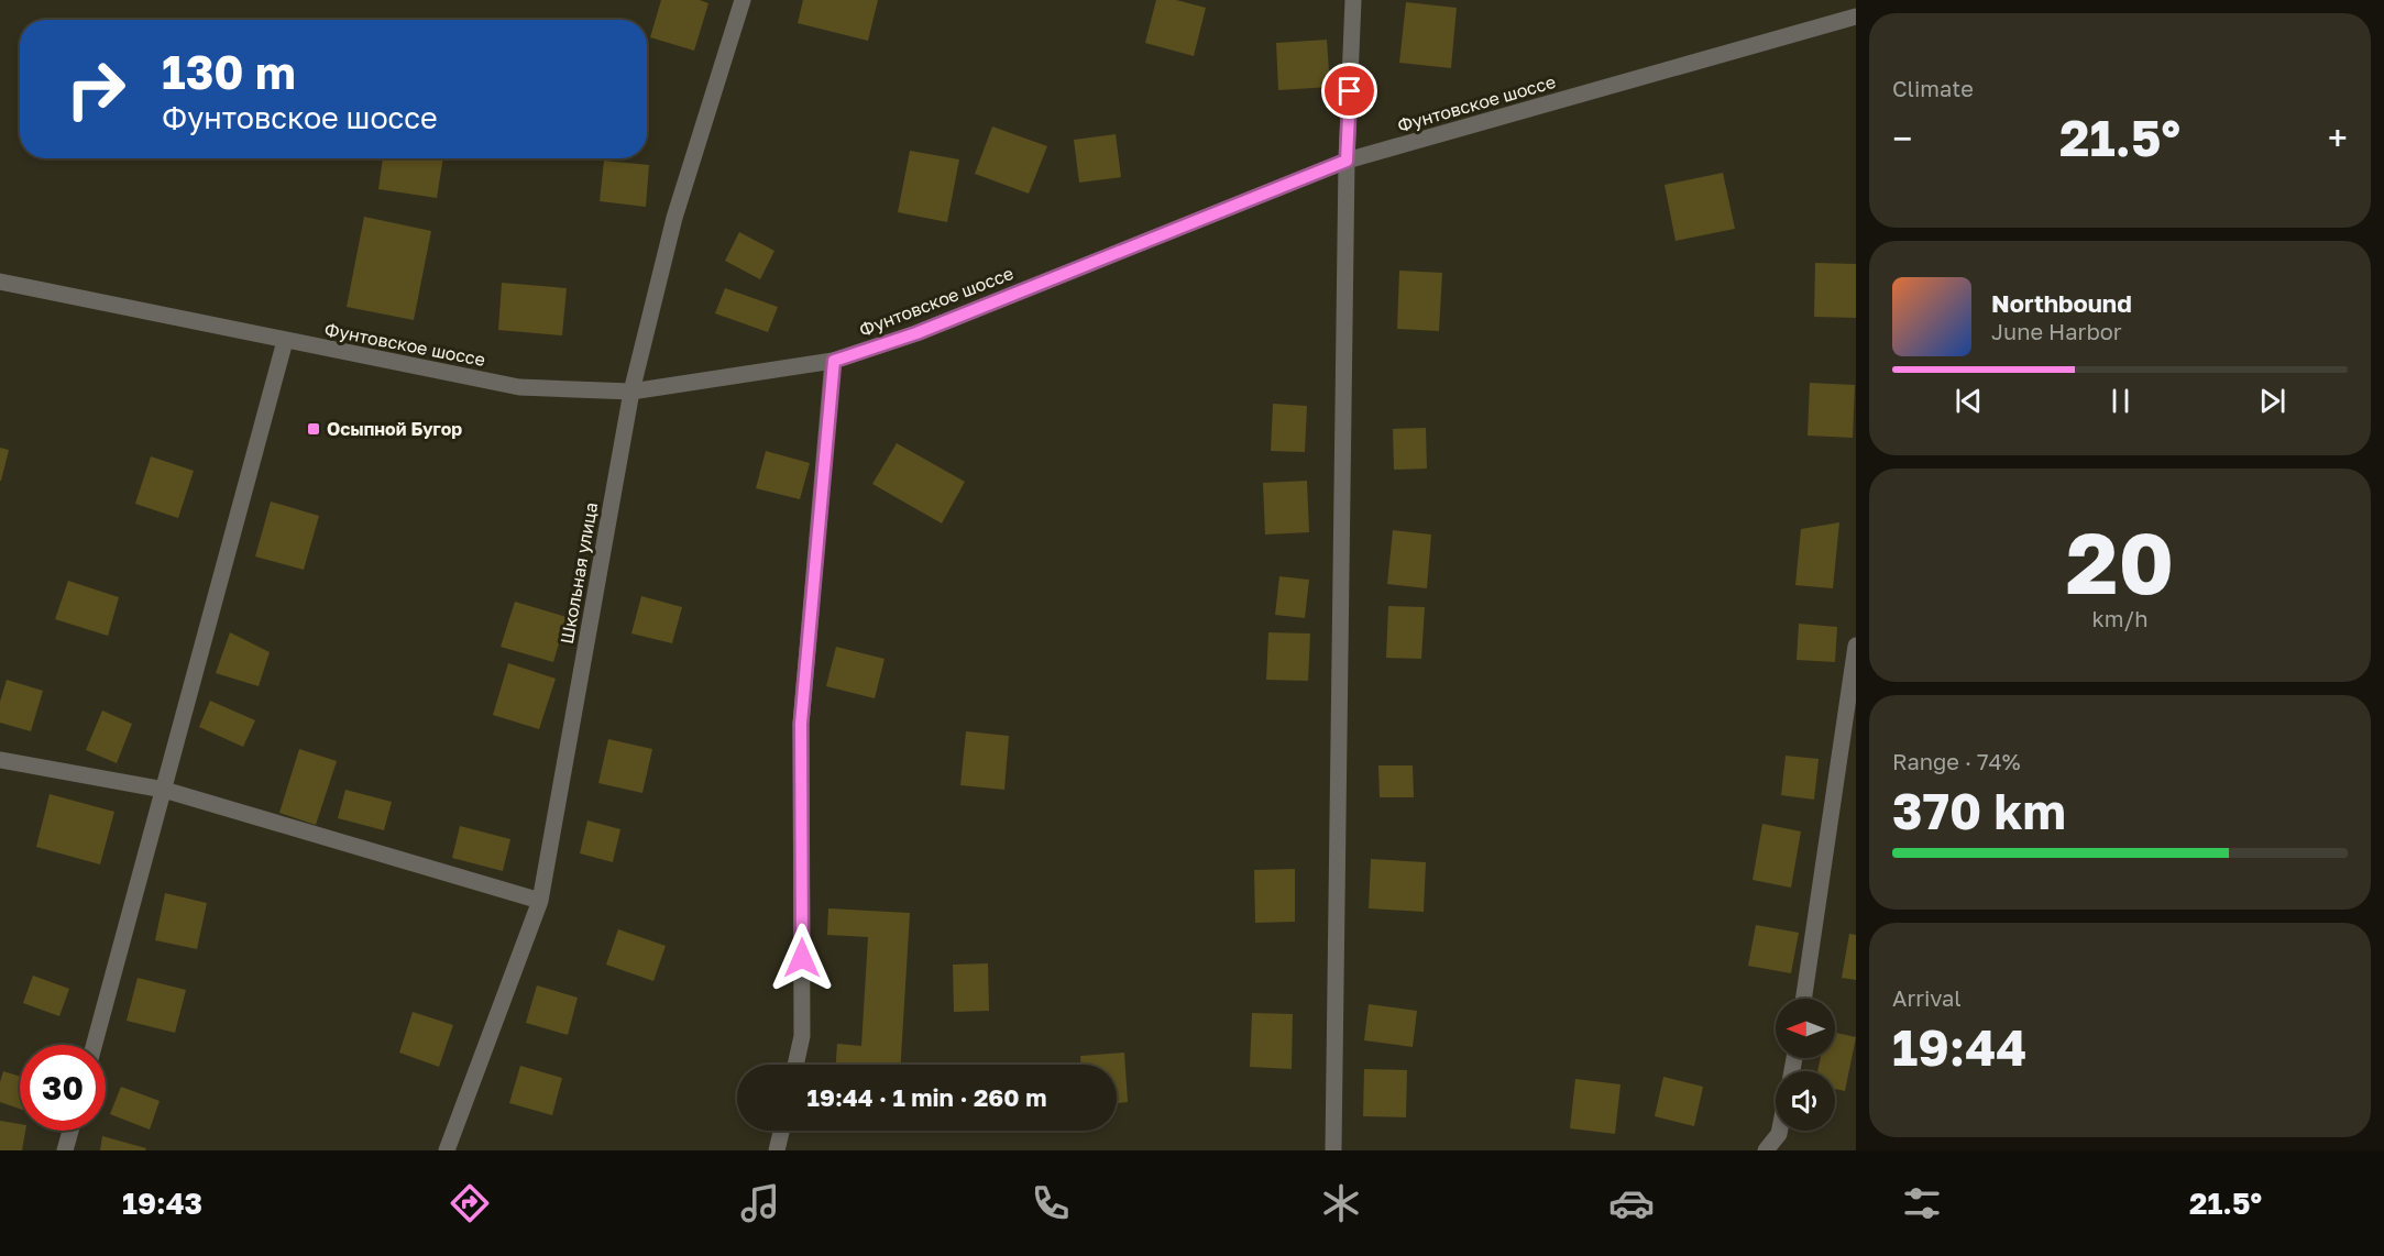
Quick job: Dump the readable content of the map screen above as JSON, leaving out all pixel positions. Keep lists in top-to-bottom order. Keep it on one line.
{"streets":{"street":["Фунтовское шоссе","Школьная улица"]},"crossings":[["Фунтовское шоссе","Школьная улица"]],"places":{"transit":["Осыпной Бугор"]},"north":"left","page":{"tile":["Climate",["20","km/h"],["Range · 74%","370 km"],["Arrival","19:44"]],"turn":["130 m","Фунтовское шоссе"],"heat":["−","21.5°","+"],"song":["Northbound","June Harbor"],"limit":"30","trip":"19:44 · 1 min · 260 m","tabs":["19:43","21.5°"]}}
